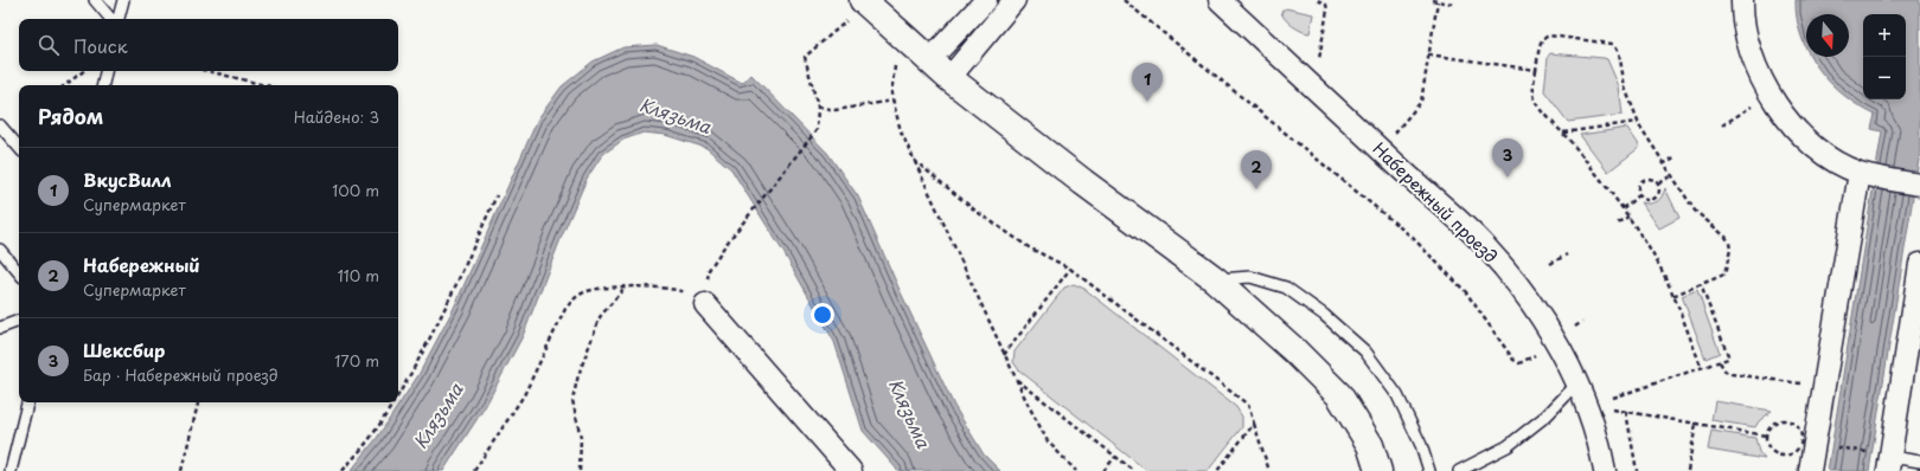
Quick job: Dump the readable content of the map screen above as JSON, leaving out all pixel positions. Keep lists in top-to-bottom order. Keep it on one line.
{"streets":{"street":["Набережный проезд"]},"water":["Клязьма"],"north":"bottom","page":{"map_buttons":["+","−"],"search":"Поиск","pins":["1","3","2"],"heading":["Рядом","Найдено: 3"],"list":[{"mark":"1","name":"ВкусВилл","note":"Супермаркет","value":"100 m"},{"mark":"2","name":"Набережный","note":"Супермаркет","value":"110 m"},{"mark":"3","name":"Шексбир","note":"Бар · Набережный проезд","value":"170 m"}]}}
